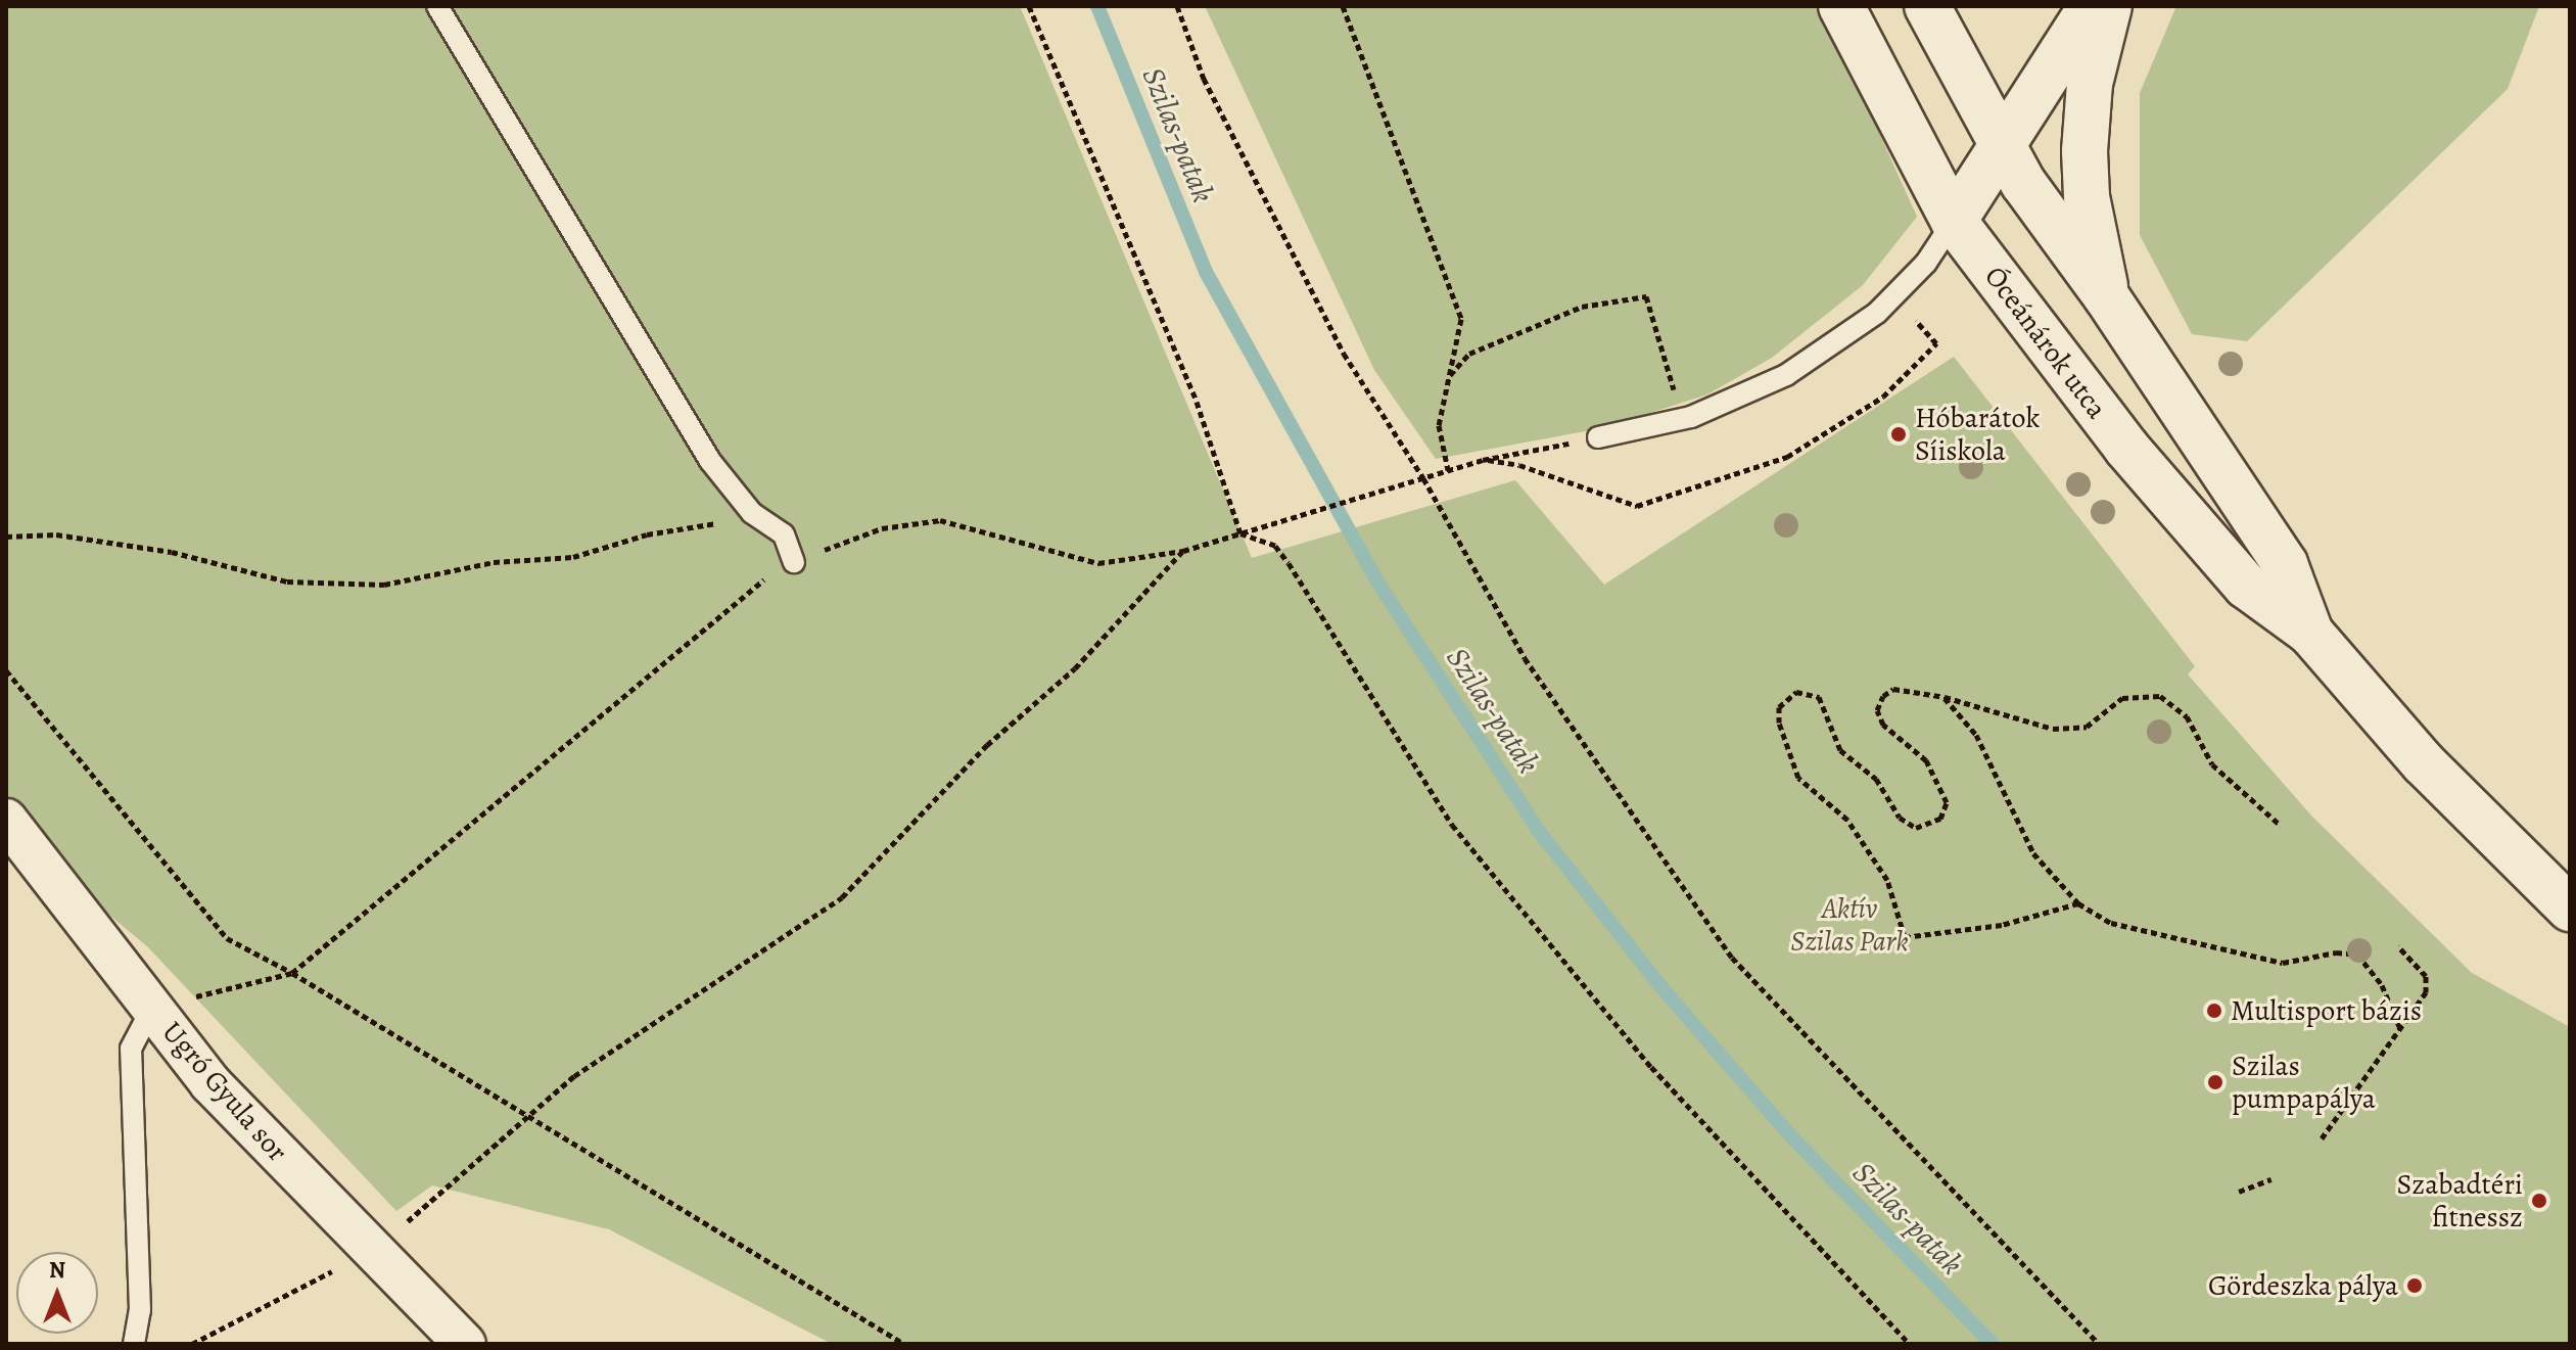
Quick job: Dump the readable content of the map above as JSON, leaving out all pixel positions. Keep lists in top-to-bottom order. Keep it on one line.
{"streets":{"street":["Óceánárok utca","Ugró Gyula sor"]},"water":["Szilas-patak"],"parks":["Aktív Szilas Park"],"places":["Hóbarátok Síiskola","Multisport bázis","Szilas pumpapálya","Szabadtéri fitnessz","Gördeszka pálya"],"north":"top"}
